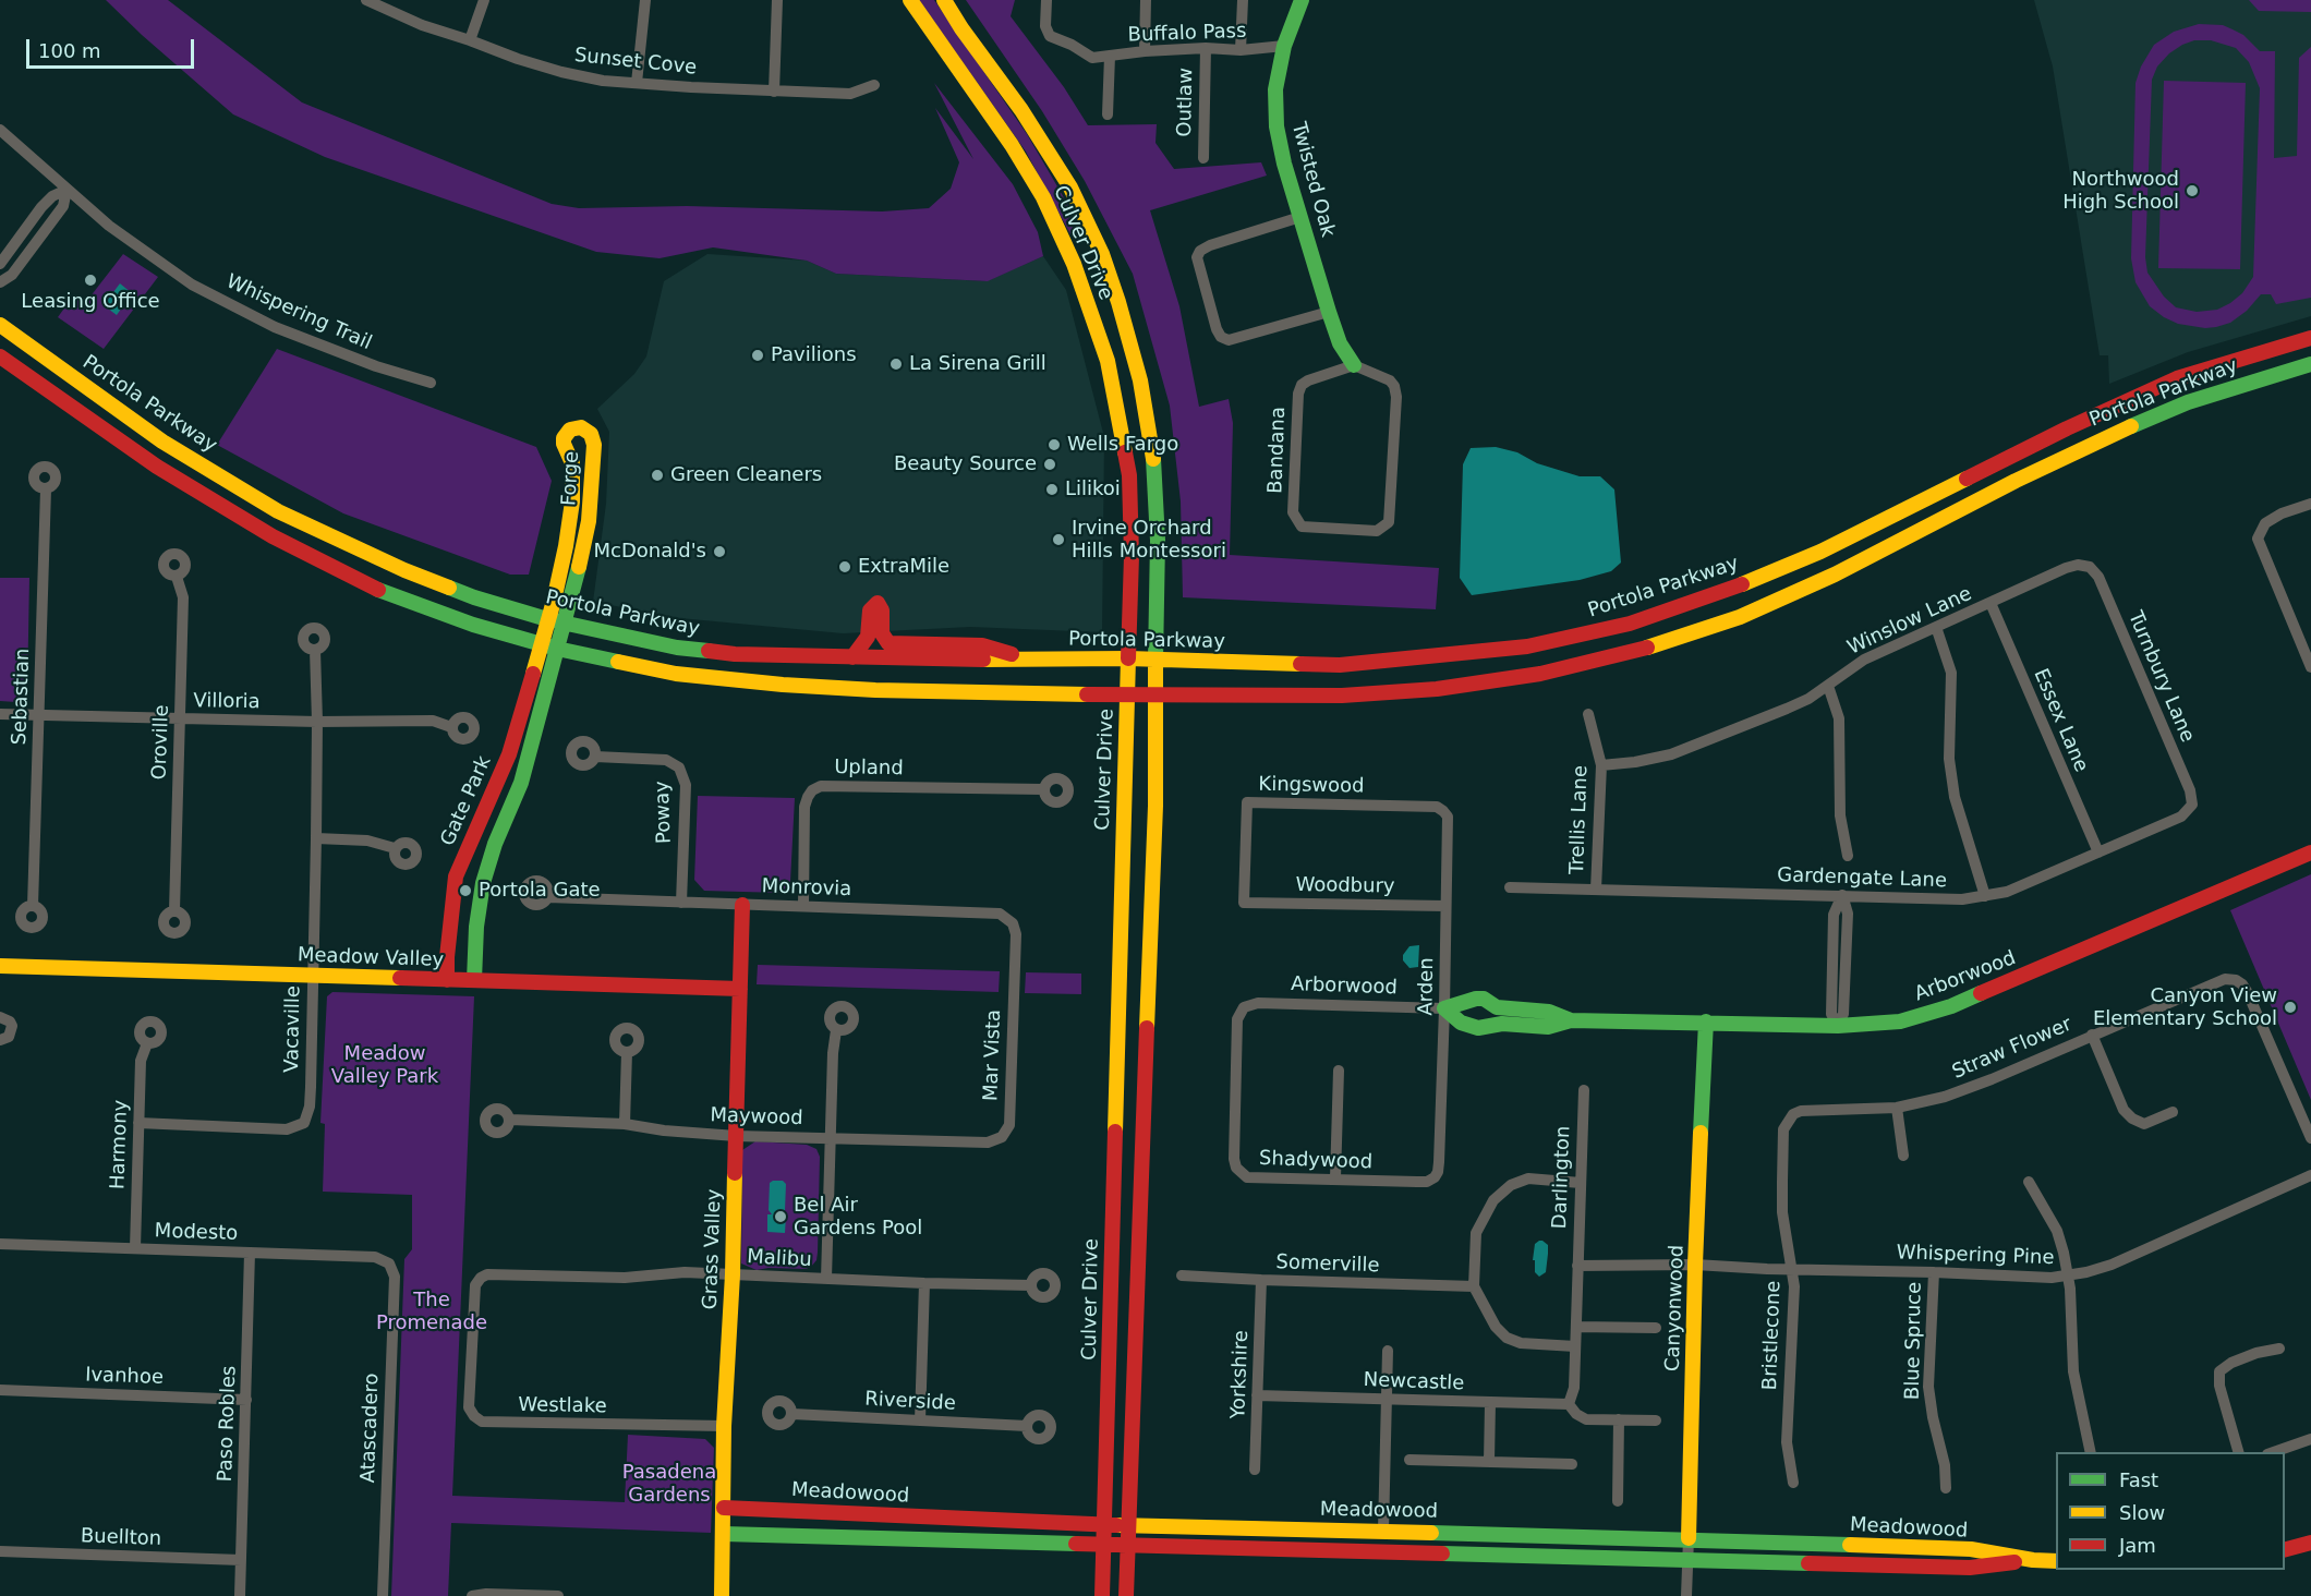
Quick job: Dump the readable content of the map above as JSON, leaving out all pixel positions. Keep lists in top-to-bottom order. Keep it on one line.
{"streets":{"main road":["Twisted Oak","Culver Drive","Portola Parkway","Forge","Gate Park","Meadow Valley","Arborwood","Grass Valley","Canyonwood","Meadowood"],"street":["Buffalo Pass","Sunset Cove","Outlaw","Whispering Trail","Bandana","Winslow Lane","Turnbury Lane","Sebastian","Villoria","Essex Lane","Oroville","Upland","Kingswood","Poway","Trellis Lane","Gardengate Lane","Woodbury","Monrovia","Arden","Vacaville","Straw Flower","Mar Vista","Maywood","Harmony","Shadywood","Darlington","Modesto","Whispering Pine","Malibu","Somerville","Bristlecone","Blue Spruce","Yorkshire","Ivanhoe","Newcastle","Riverside","Westlake","Paso Robles","Atascadero","Buellton"]},"crossings":[["Buffalo Pass","Outlaw"],["Buffalo Pass","Twisted Oak"],["Twisted Oak","Bandana"],["Culver Drive","Portola Parkway"],["Culver Drive","Meadowood"],["Portola Parkway","Forge"],["Portola Parkway","Gate Park"],["Forge","Gate Park"],["Winslow Lane","Turnbury Lane"],["Winslow Lane","Essex Lane"],["Winslow Lane","Trellis Lane"],["Turnbury Lane","Gardengate Lane"],["Sebastian","Villoria"],["Villoria","Oroville"],["Villoria","Vacaville"],["Essex Lane","Gardengate Lane"],["Upland","Monrovia"],["Kingswood","Woodbury"],["Kingswood","Arden"],["Gate Park","Meadow Valley"],["Poway","Monrovia"],["Trellis Lane","Gardengate Lane"],["Woodbury","Arden"],["Monrovia","Mar Vista"],["Monrovia","Grass Valley"],["Meadow Valley","Vacaville"],["Meadow Valley","Grass Valley"],["Arborwood","Arden"],["Arborwood","Shadywood"],["Arborwood","Canyonwood"],["Arden","Shadywood"],["Vacaville","Harmony"],["Straw Flower","Bristlecone"],["Mar Vista","Maywood"],["Maywood","Grass Valley"],["Harmony","Modesto"],["Darlington","Newcastle"],["Modesto","Paso Robles"],["Modesto","Atascadero"],["Grass Valley","Malibu"],["Grass Valley","Westlake"],["Grass Valley","Meadowood"],["Whispering Pine","Canyonwood"],["Whispering Pine","Bristlecone"],["Whispering Pine","Blue Spruce"],["Malibu","Westlake"],["Somerville","Yorkshire"],["Canyonwood","Meadowood"],["Yorkshire","Newcastle"],["Ivanhoe","Paso Robles"],["Paso Robles","Buellton"]],"parks":["Meadow Valley Park","The Promenade","Pasadena Gardens"],"places":["Northwood High School","Leasing Office","Pavilions","La Sirena Grill","Wells Fargo","Beauty Source","Green Cleaners","Lilikoi","Irvine Orchard Hills Montessori","McDonald's","ExtraMile","Portola Gate","Canyon View Elementary School","Bel Air Gardens Pool"],"legend":["Fast","Slow","Jam"],"scale_bar":"100 m"}
